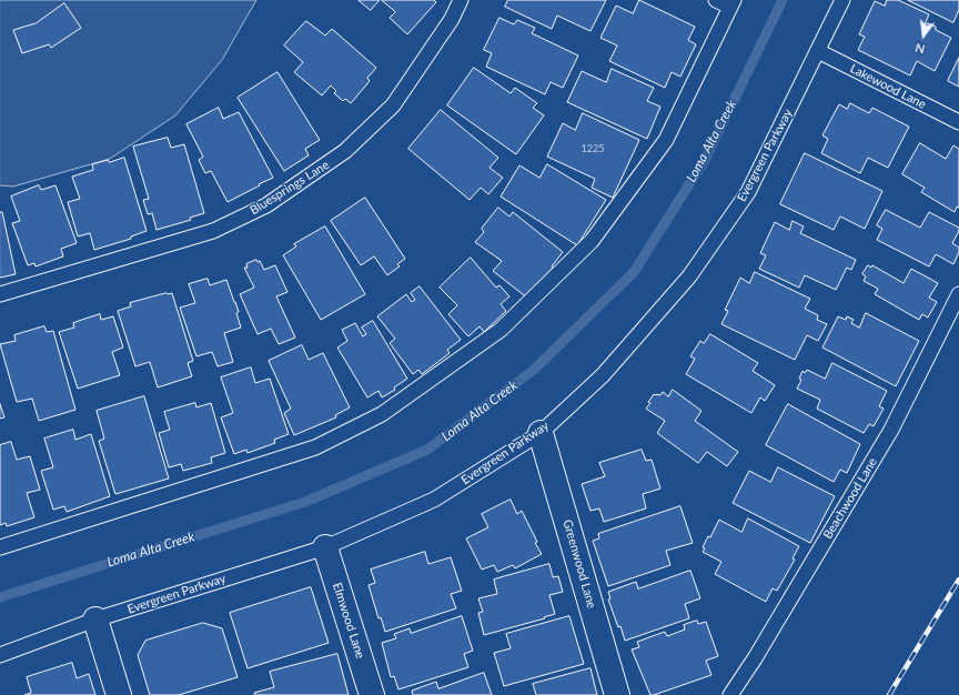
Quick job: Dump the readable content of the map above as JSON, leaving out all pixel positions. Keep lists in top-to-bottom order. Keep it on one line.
{"streets":{"street":["Greenwood Lane","Elmwood Lane"],"lane":["Lakewood Lane","Evergreen Parkway","Bluesprings Lane","Beachwood Lane"]},"crossings":[["Lakewood Lane","Evergreen Parkway"],["Evergreen Parkway","Greenwood Lane"],["Evergreen Parkway","Elmwood Lane"]],"water":["Loma Alta Creek"],"house_numbers":["1225"],"north":"bottom"}
